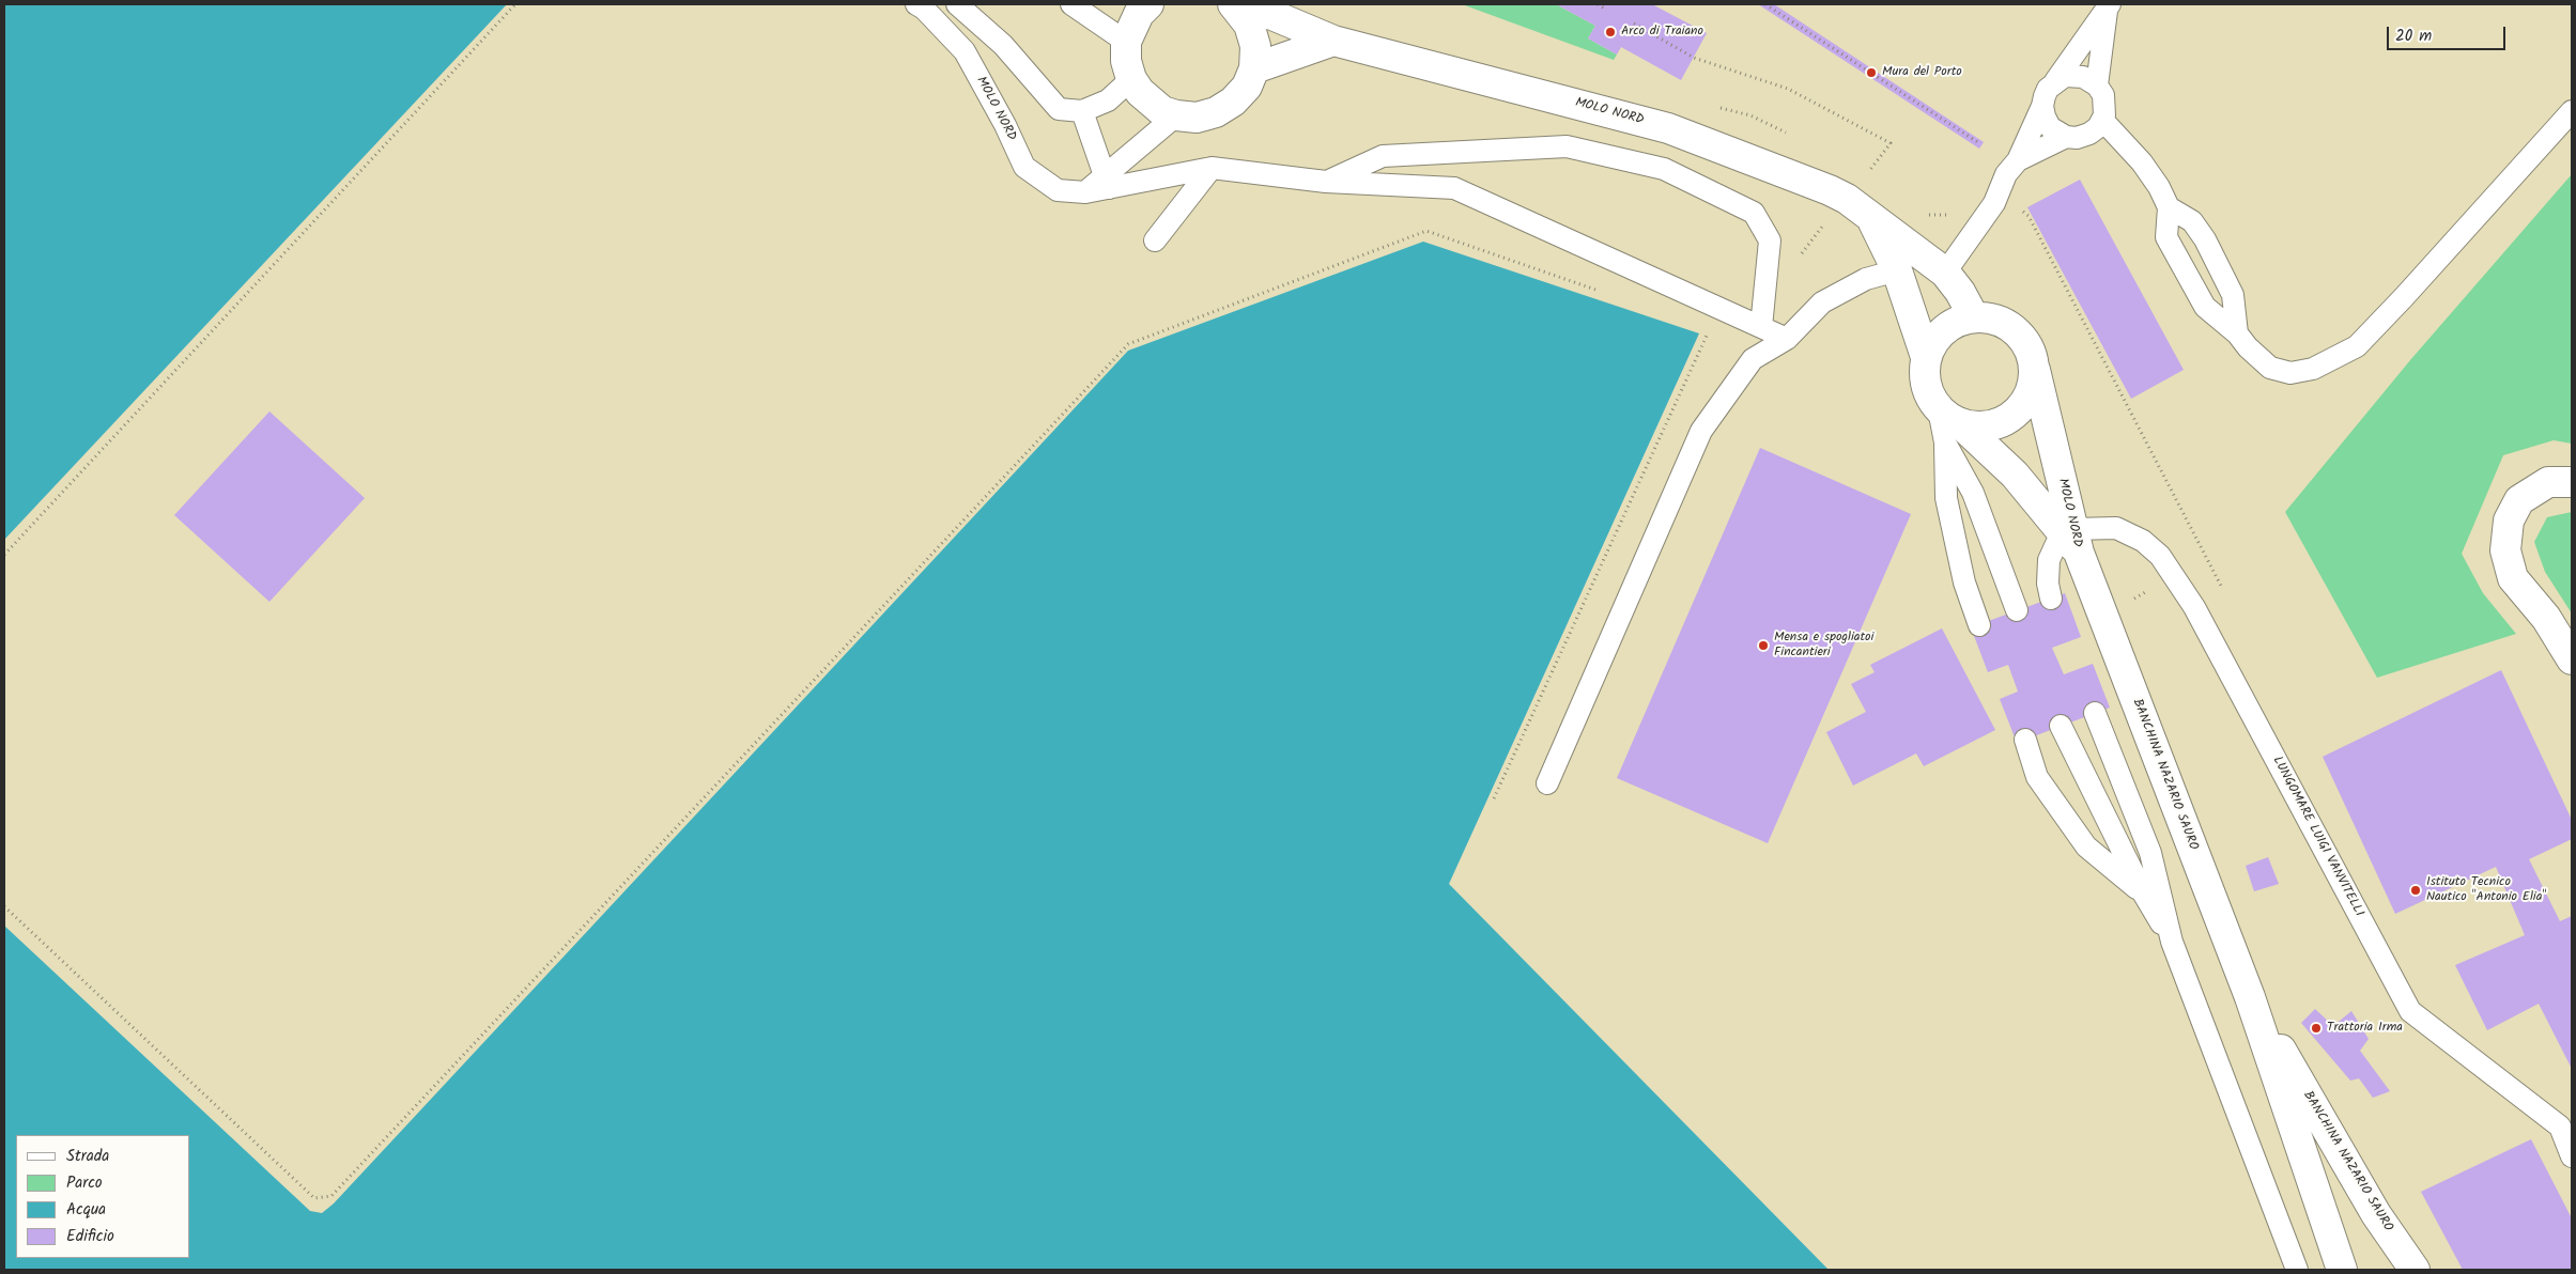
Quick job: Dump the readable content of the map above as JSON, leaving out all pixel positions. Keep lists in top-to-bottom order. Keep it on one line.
{"streets":{"street":["MOLO NORD","BANCHINA NAZARIO SAURO"],"lane":["LUNGOMARE LUIGI VANVITELLI"]},"crossings":[["MOLO NORD","BANCHINA NAZARIO SAURO"],["MOLO NORD","LUNGOMARE LUIGI VANVITELLI"],["BANCHINA NAZARIO SAURO","LUNGOMARE LUIGI VANVITELLI"]],"places":["Arco di Traiano","Mura del Porto","Mensa e spogliatoi Fincantieri","Istituto Tecnico Nautico \"Antonio Elia\"","Trattoria Irma"],"legend":["Strada","Parco","Acqua","Edificio"],"scale_bar":"20 m"}
